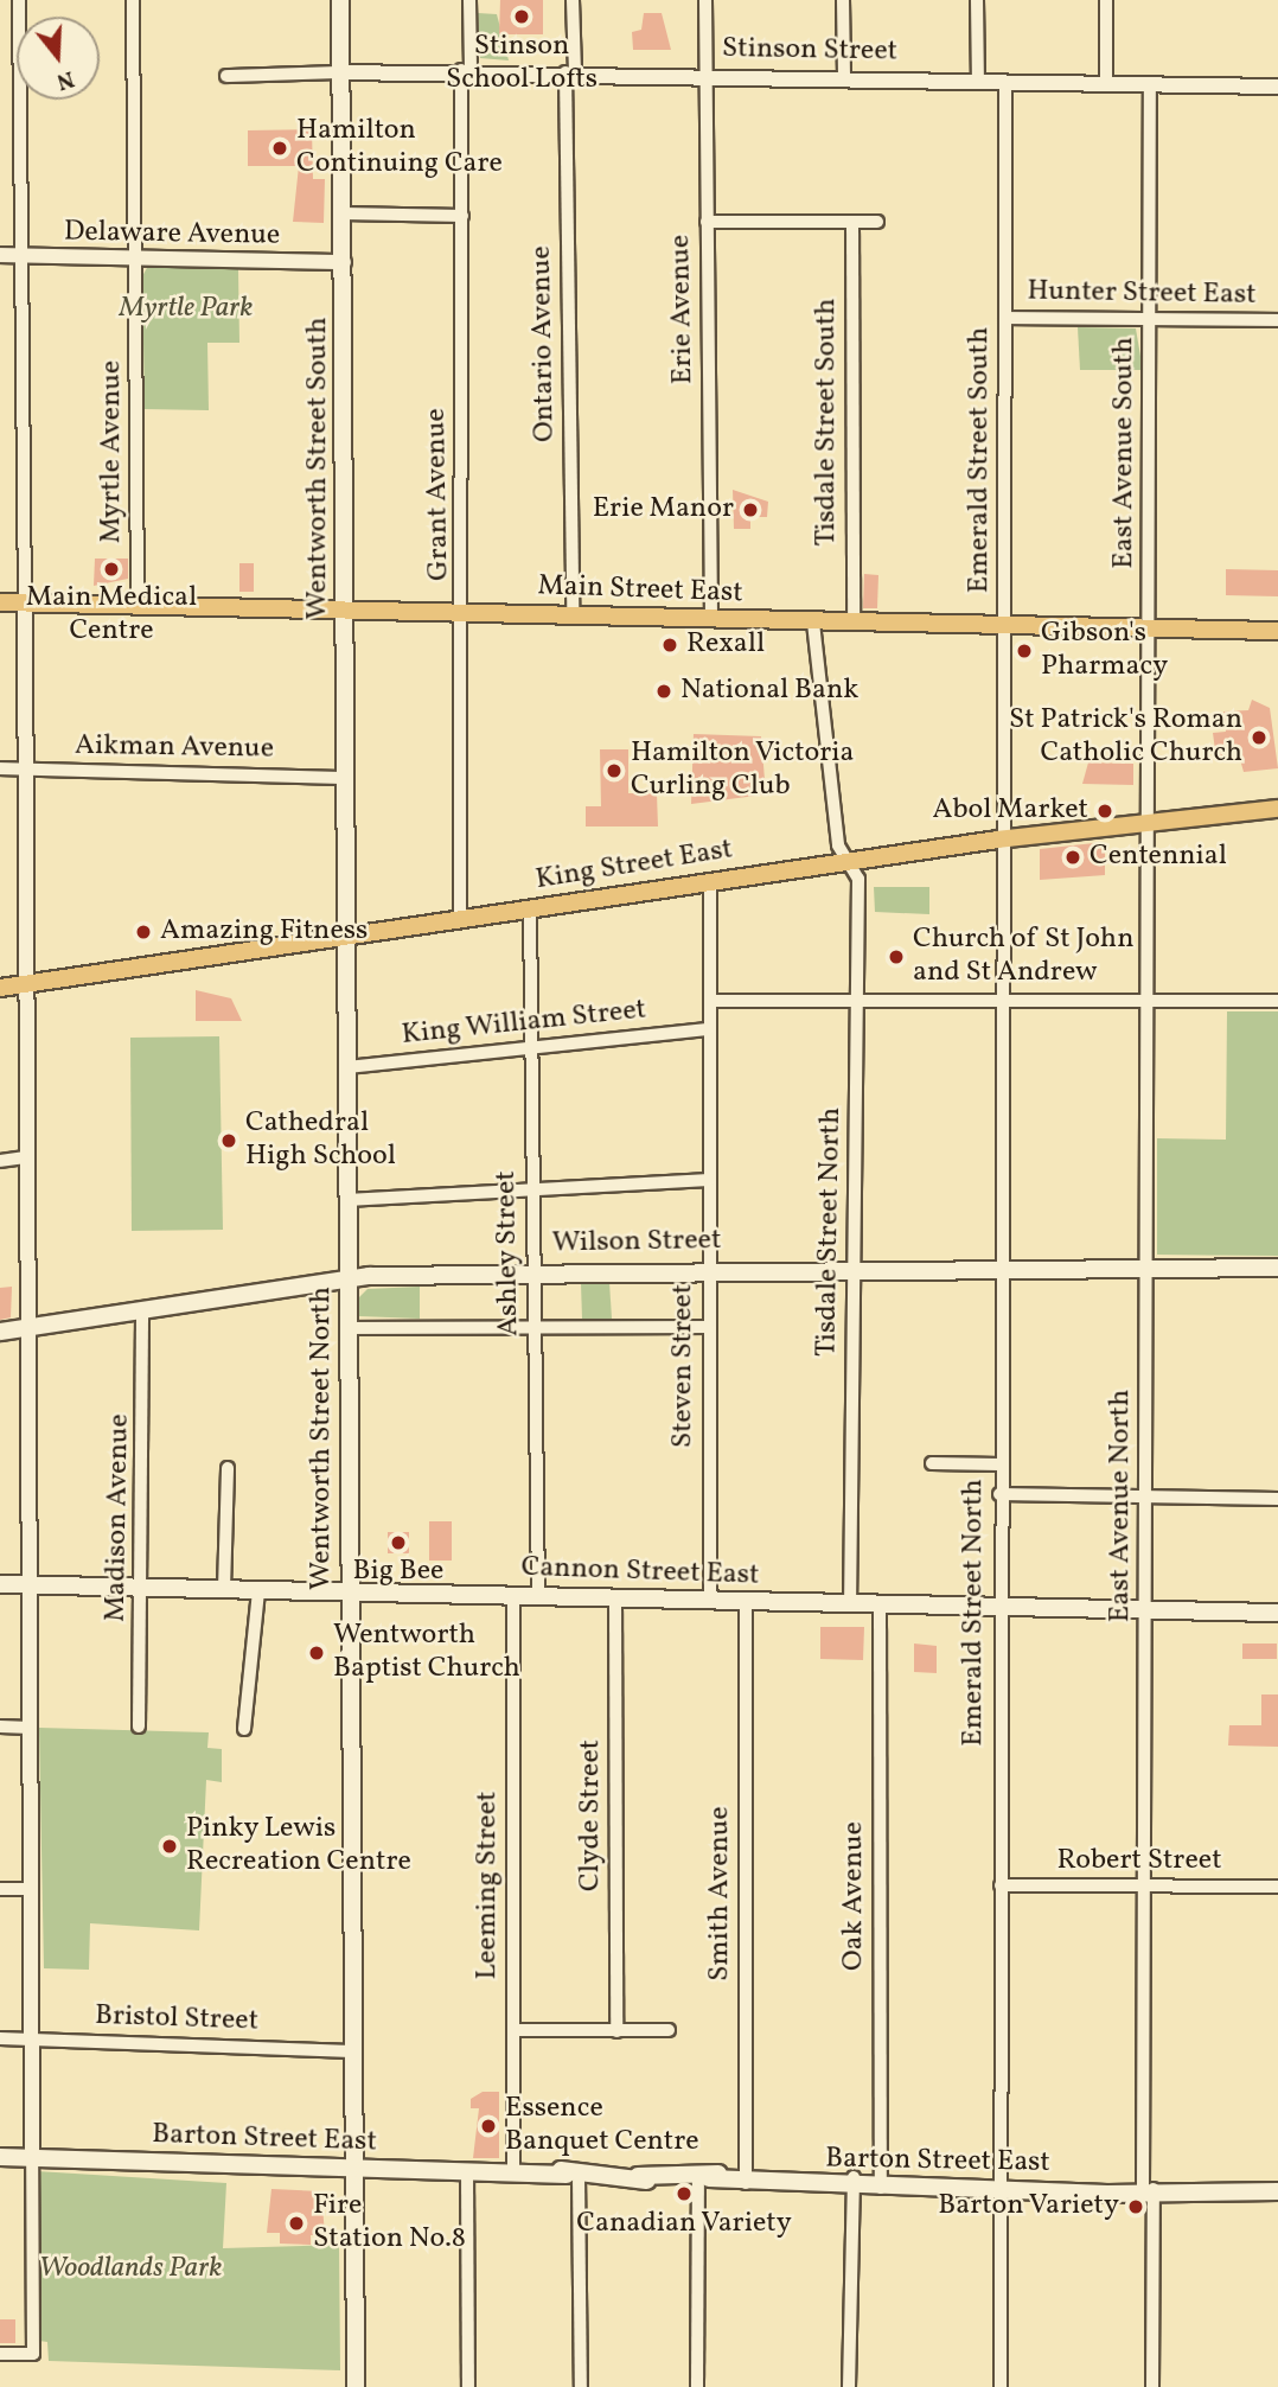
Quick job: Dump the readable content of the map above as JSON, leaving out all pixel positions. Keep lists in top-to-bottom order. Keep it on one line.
{"streets":{"main road":["Wentworth Street South","Main Street East","King Street East","Wilson Street","Wentworth Street North","Cannon Street East","Barton Street East"],"street":["Stinson Street","Delaware Avenue","Hunter Street East","Erie Avenue","Ontario Avenue","Tisdale Street South","Myrtle Avenue","East Avenue South","Emerald Street South","Grant Avenue","Aikman Avenue","King William Street","Tisdale Street North","Ashley Street","Steven Street","East Avenue North","Madison Avenue","Emerald Street North","Clyde Street","Robert Street","Leeming Street","Smith Avenue","Oak Avenue","Bristol Street"]},"crossings":[["Stinson Street","Erie Avenue"],["Stinson Street","Ontario Avenue"],["Stinson Street","East Avenue South"],["Stinson Street","Emerald Street South"],["Stinson Street","Wentworth Street South"],["Stinson Street","Grant Avenue"],["Delaware Avenue","Myrtle Avenue"],["Delaware Avenue","Wentworth Street South"],["Hunter Street East","East Avenue South"],["Hunter Street East","Emerald Street South"],["Erie Avenue","Main Street East"],["Ontario Avenue","Main Street East"],["Tisdale Street South","Main Street East"],["Myrtle Avenue","Main Street East"],["East Avenue South","Main Street East"],["East Avenue South","King Street East"],["East Avenue South","East Avenue North"],["Emerald Street South","Main Street East"],["Emerald Street South","King Street East"],["Emerald Street South","Emerald Street North"],["Wentworth Street South","Main Street East"],["Wentworth Street South","Aikman Avenue"],["Wentworth Street South","King Street East"],["Wentworth Street South","Wentworth Street North"],["Grant Avenue","Main Street East"],["Grant Avenue","King Street East"],["King Street East","Tisdale Street North"],["King Street East","Ashley Street"],["King Street East","Steven Street"],["King Street East","Wentworth Street North"],["King Street East","East Avenue North"],["King Street East","Emerald Street North"],["King William Street","Ashley Street"],["King William Street","Steven Street"],["King William Street","Wentworth Street North"],["Tisdale Street North","Wilson Street"],["Tisdale Street North","Cannon Street East"],["Wilson Street","Ashley Street"],["Wilson Street","Steven Street"],["Wilson Street","Wentworth Street North"],["Wilson Street","East Avenue North"],["Wilson Street","Madison Avenue"],["Wilson Street","Emerald Street North"],["Ashley Street","Cannon Street East"],["Steven Street","Cannon Street East"],["Wentworth Street North","Cannon Street East"],["Wentworth Street North","Bristol Street"],["Wentworth Street North","Barton Street East"],["East Avenue North","Cannon Street East"],["East Avenue North","Robert Street"],["East Avenue North","Barton Street East"],["Madison Avenue","Cannon Street East"],["Cannon Street East","Emerald Street North"],["Cannon Street East","Clyde Street"],["Cannon Street East","Leeming Street"],["Cannon Street East","Smith Avenue"],["Cannon Street East","Oak Avenue"],["Emerald Street North","Robert Street"],["Emerald Street North","Barton Street East"],["Leeming Street","Barton Street East"],["Smith Avenue","Barton Street East"],["Oak Avenue","Barton Street East"]],"parks":["Myrtle Park","Woodlands Park"],"places":["Stinson School Lofts","Hamilton Continuing Care","Erie Manor","Main Medical Centre","Rexall","Gibson's Pharmacy","National Bank","St Patrick's Roman Catholic Church","Hamilton Victoria Curling Club","Abol Market","Centennial","Amazing Fitness","Church of St John and St Andrew","Cathedral High School","Big Bee","Wentworth Baptist Church","Pinky Lewis Recreation Centre","Essence Banquet Centre","Canadian Variety","Barton Variety","Fire Station No.8"],"north":"bottom"}
